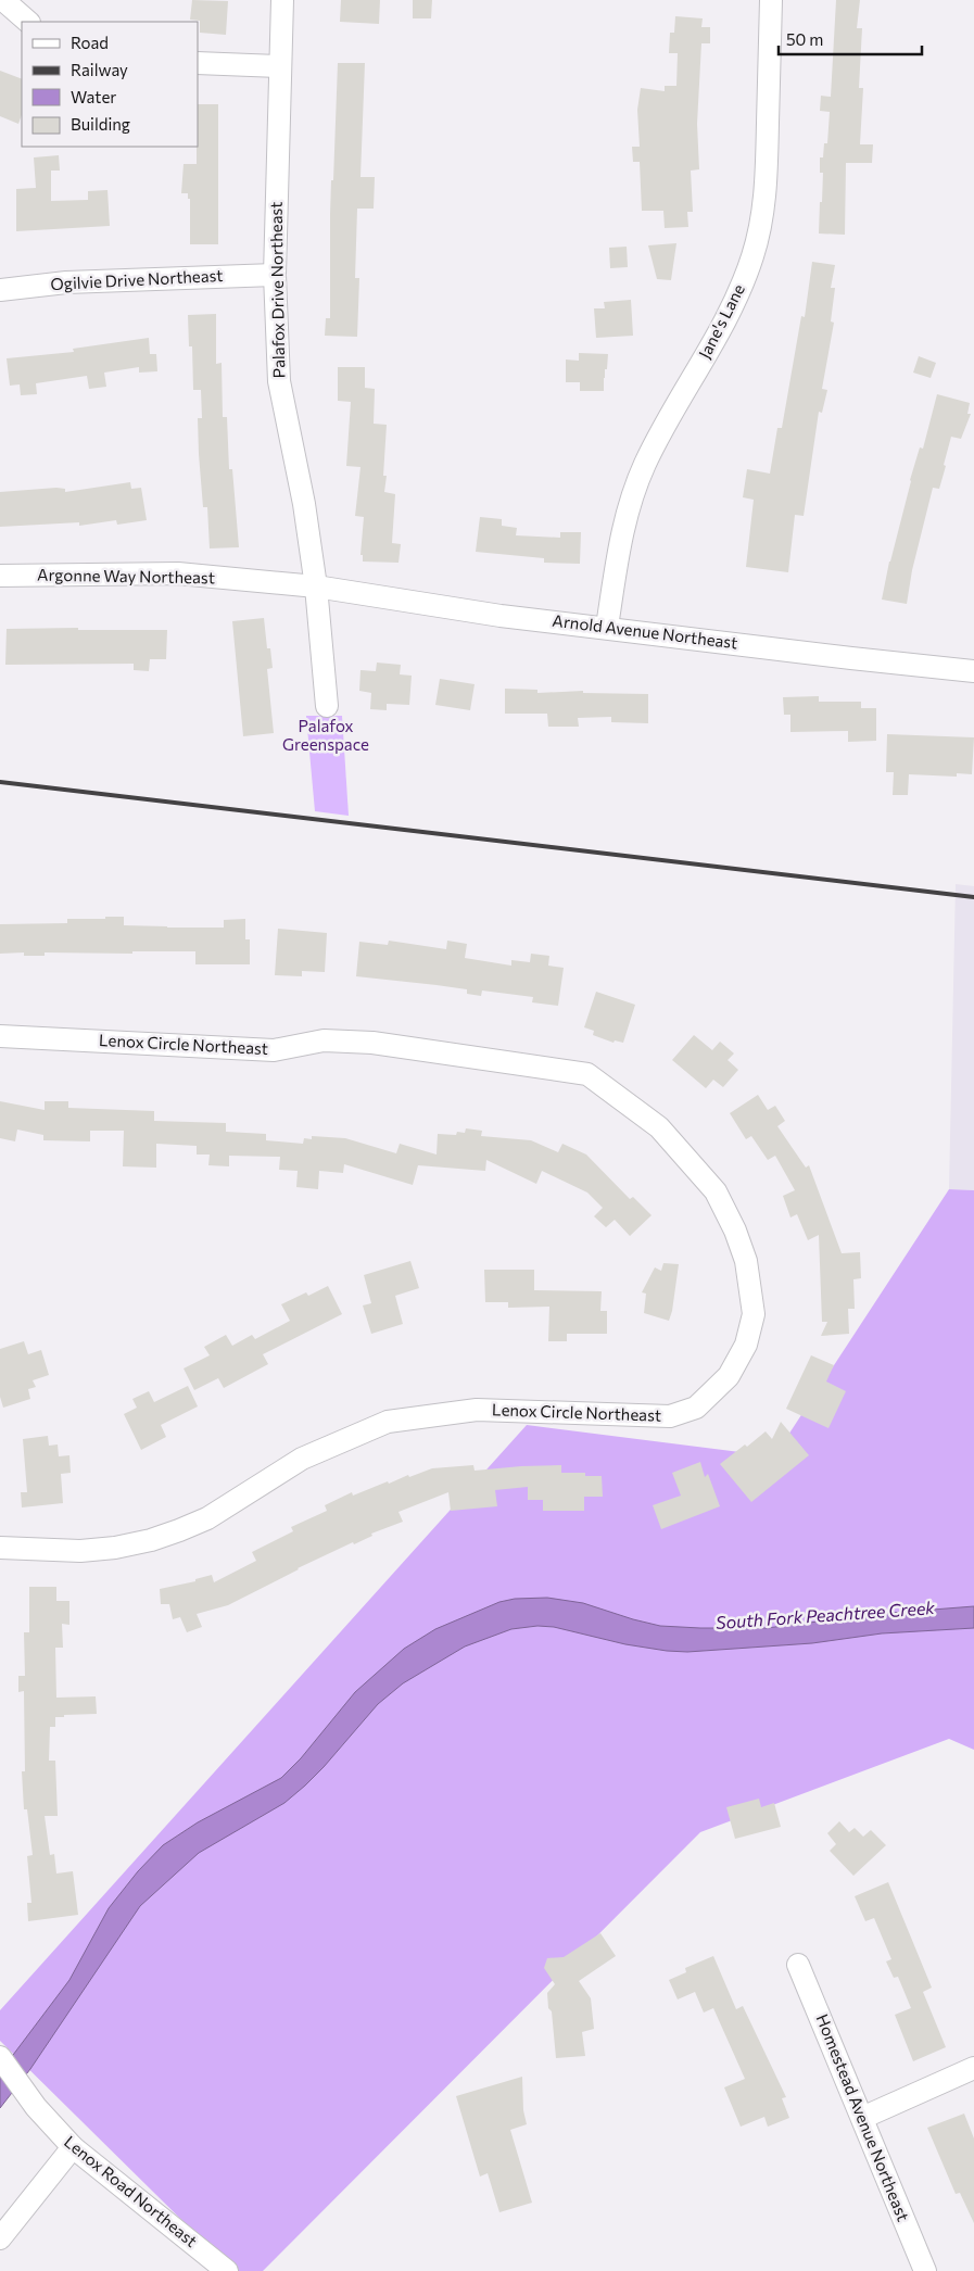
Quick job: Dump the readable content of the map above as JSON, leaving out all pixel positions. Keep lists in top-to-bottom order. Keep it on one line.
{"streets":{"street":["Ogilvie Drive Northeast","Palafox Drive Northeast","Jane's Lane","Argonne Way Northeast","Arnold Avenue Northeast","Lenox Circle Northeast","Homestead Avenue Northeast","Lenox Road Northeast"]},"crossings":[["Ogilvie Drive Northeast","Palafox Drive Northeast"],["Palafox Drive Northeast","Argonne Way Northeast"],["Palafox Drive Northeast","Arnold Avenue Northeast"],["Jane's Lane","Arnold Avenue Northeast"],["Argonne Way Northeast","Arnold Avenue Northeast"]],"water":["South Fork Peachtree Creek"],"parks":["Palafox Greenspace"],"legend":["Road","Railway","Water","Building"],"scale_bar":"50 m"}
